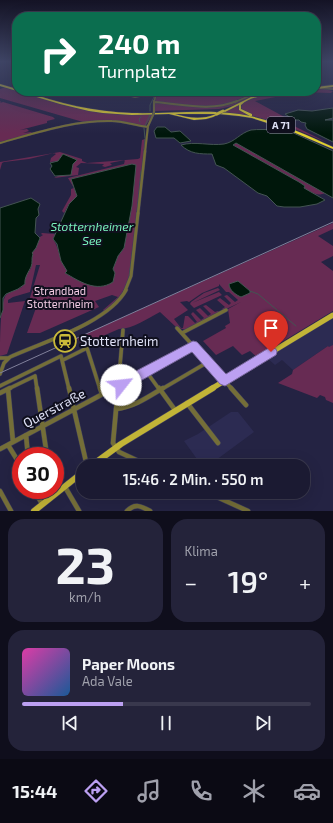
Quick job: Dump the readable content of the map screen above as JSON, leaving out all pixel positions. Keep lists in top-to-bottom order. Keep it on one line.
{"streets":{"highway":["A 71"],"street":["Querstraße"]},"water":["Stotternheimer See"],"parks":["Strandbad Stotternheim"],"places":{"station":["Stotternheim"]},"page":{"turn":["240 m","Turnplatz"],"limit":"30","trip":"15:46 · 2 Min. · 550 m","tile":[["23","km/h"],"Klima"],"heat":["−","19°","+"],"song":["Paper Moons","Ada Vale"],"tabs":"15:44"}}
